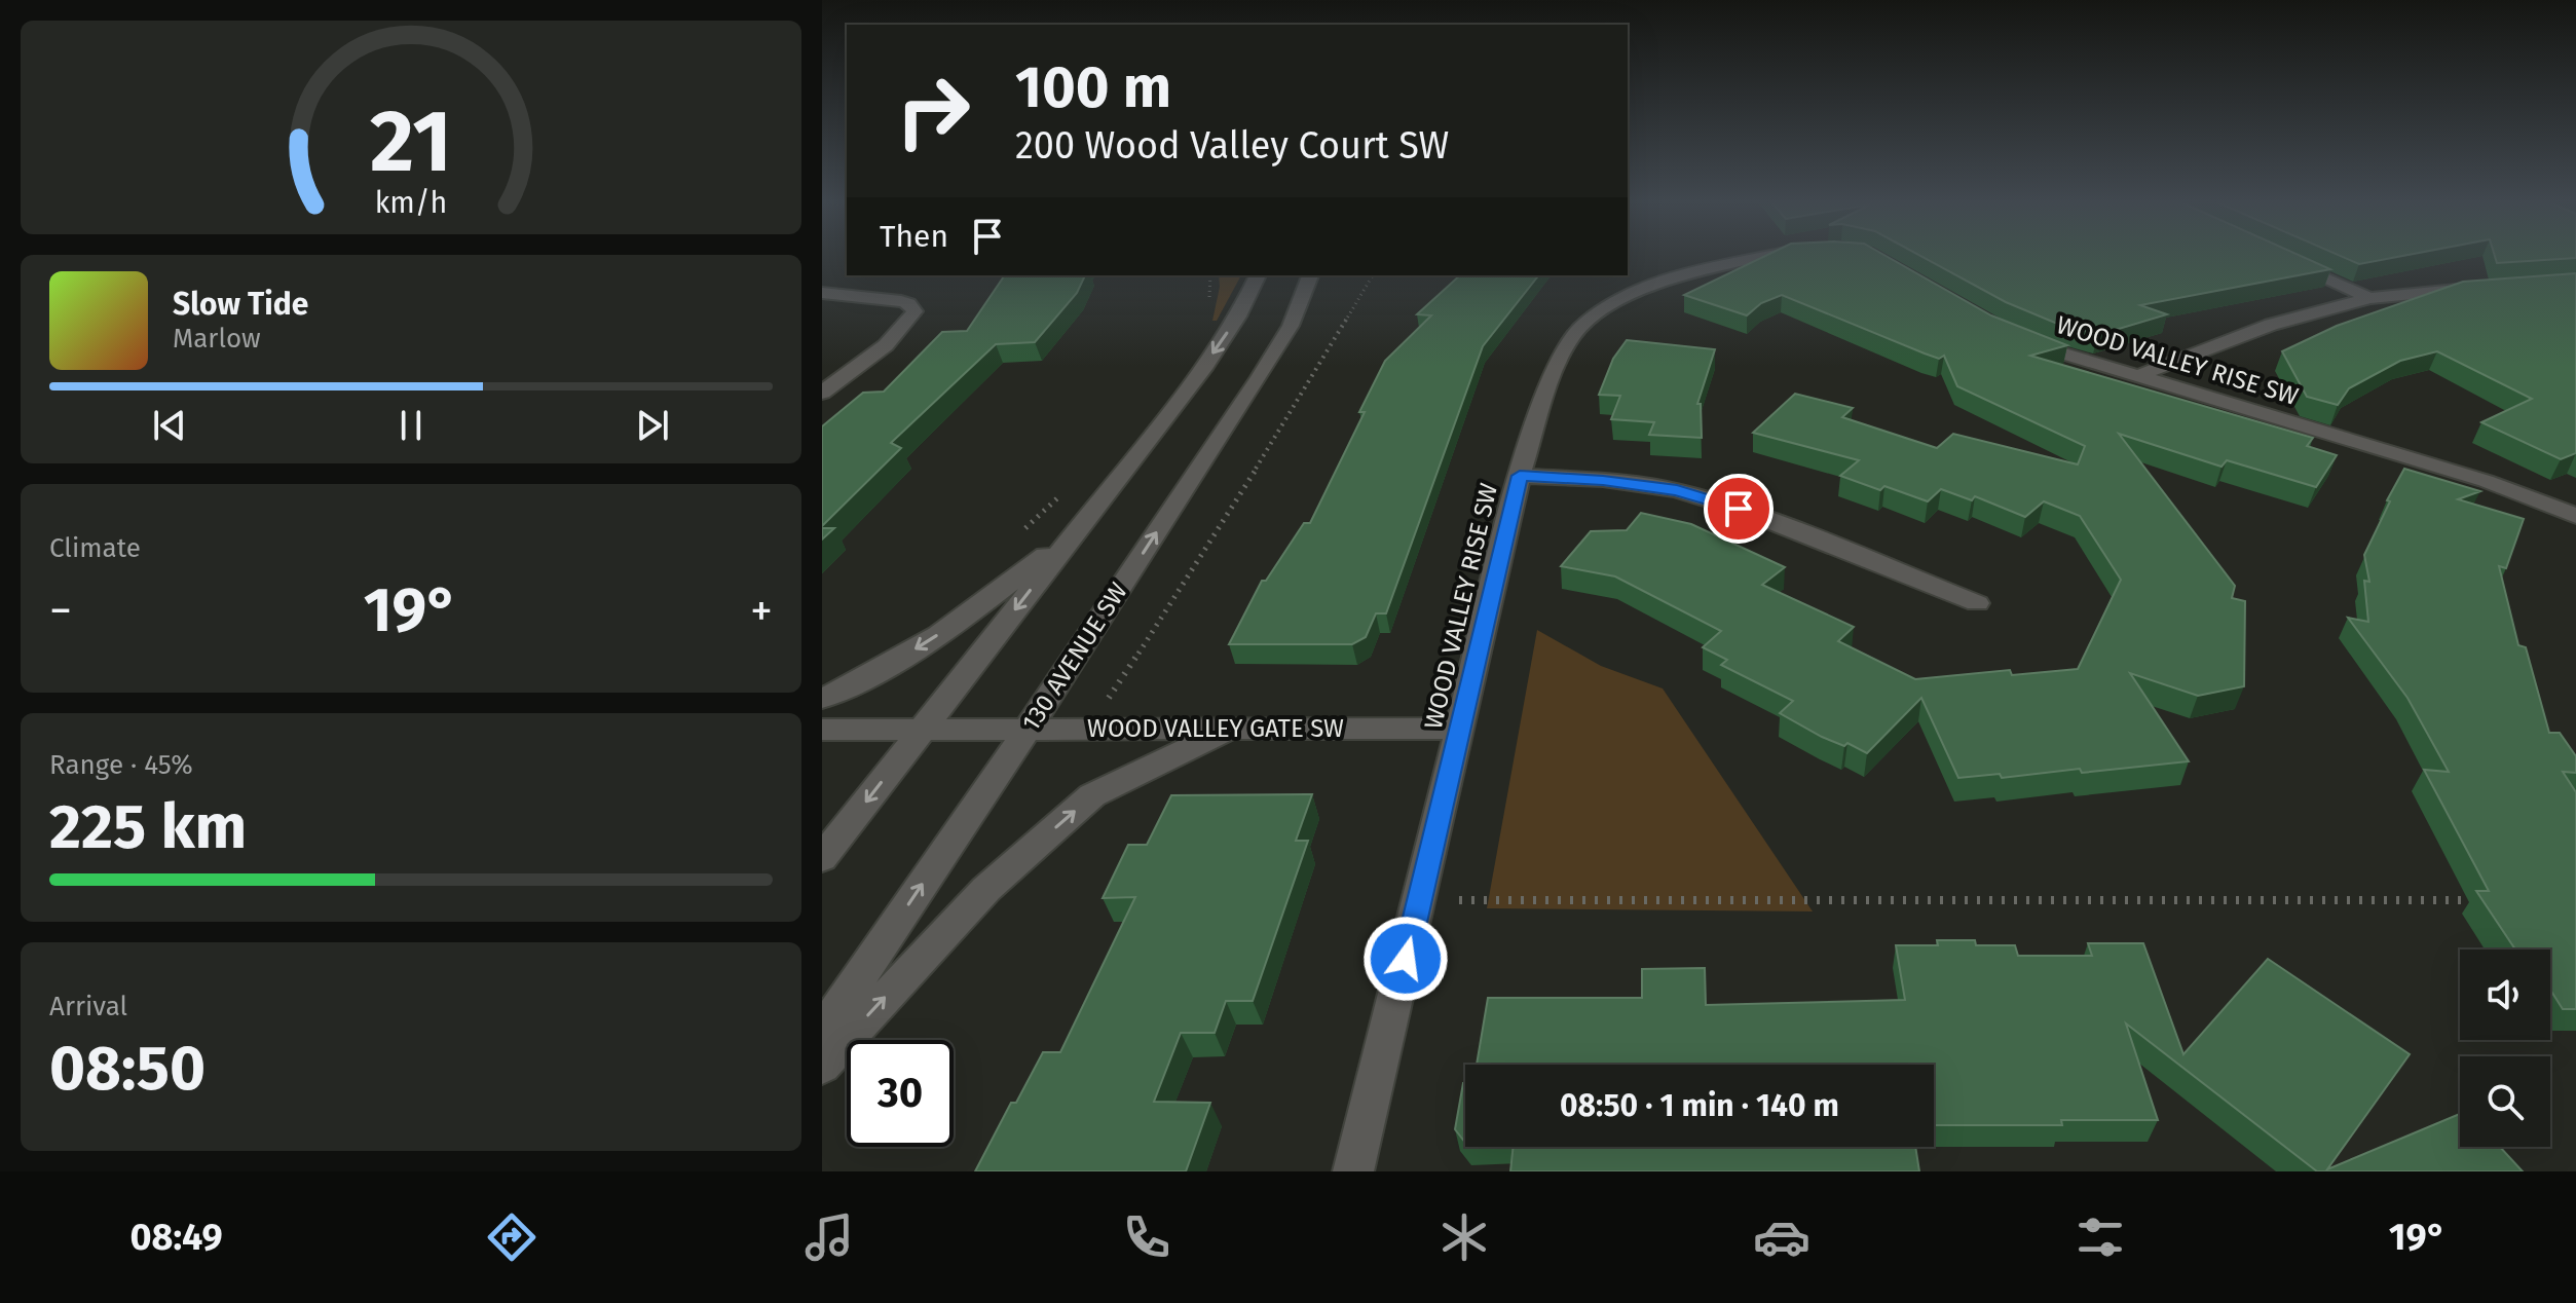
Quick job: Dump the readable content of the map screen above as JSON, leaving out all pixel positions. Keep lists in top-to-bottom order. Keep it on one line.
{"streets":{"street":["WOOD VALLEY RISE SW","130 AVENUE SW","WOOD VALLEY GATE SW"]},"crossings":[["WOOD VALLEY RISE SW","WOOD VALLEY GATE SW"],["130 AVENUE SW","WOOD VALLEY GATE SW"]],"page":{"turn":["100 m","200 Wood Valley Court SW"],"then":"Then","song":["Slow Tide","Marlow"],"tile":["Climate",["Range · 45%","225 km"],["Arrival","08:50"]],"heat":["−","19°","+"],"limit":"30","trip":"08:50 · 1 min · 140 m","tabs":["08:49","19°"],"gauge":["21","km/h"]}}
